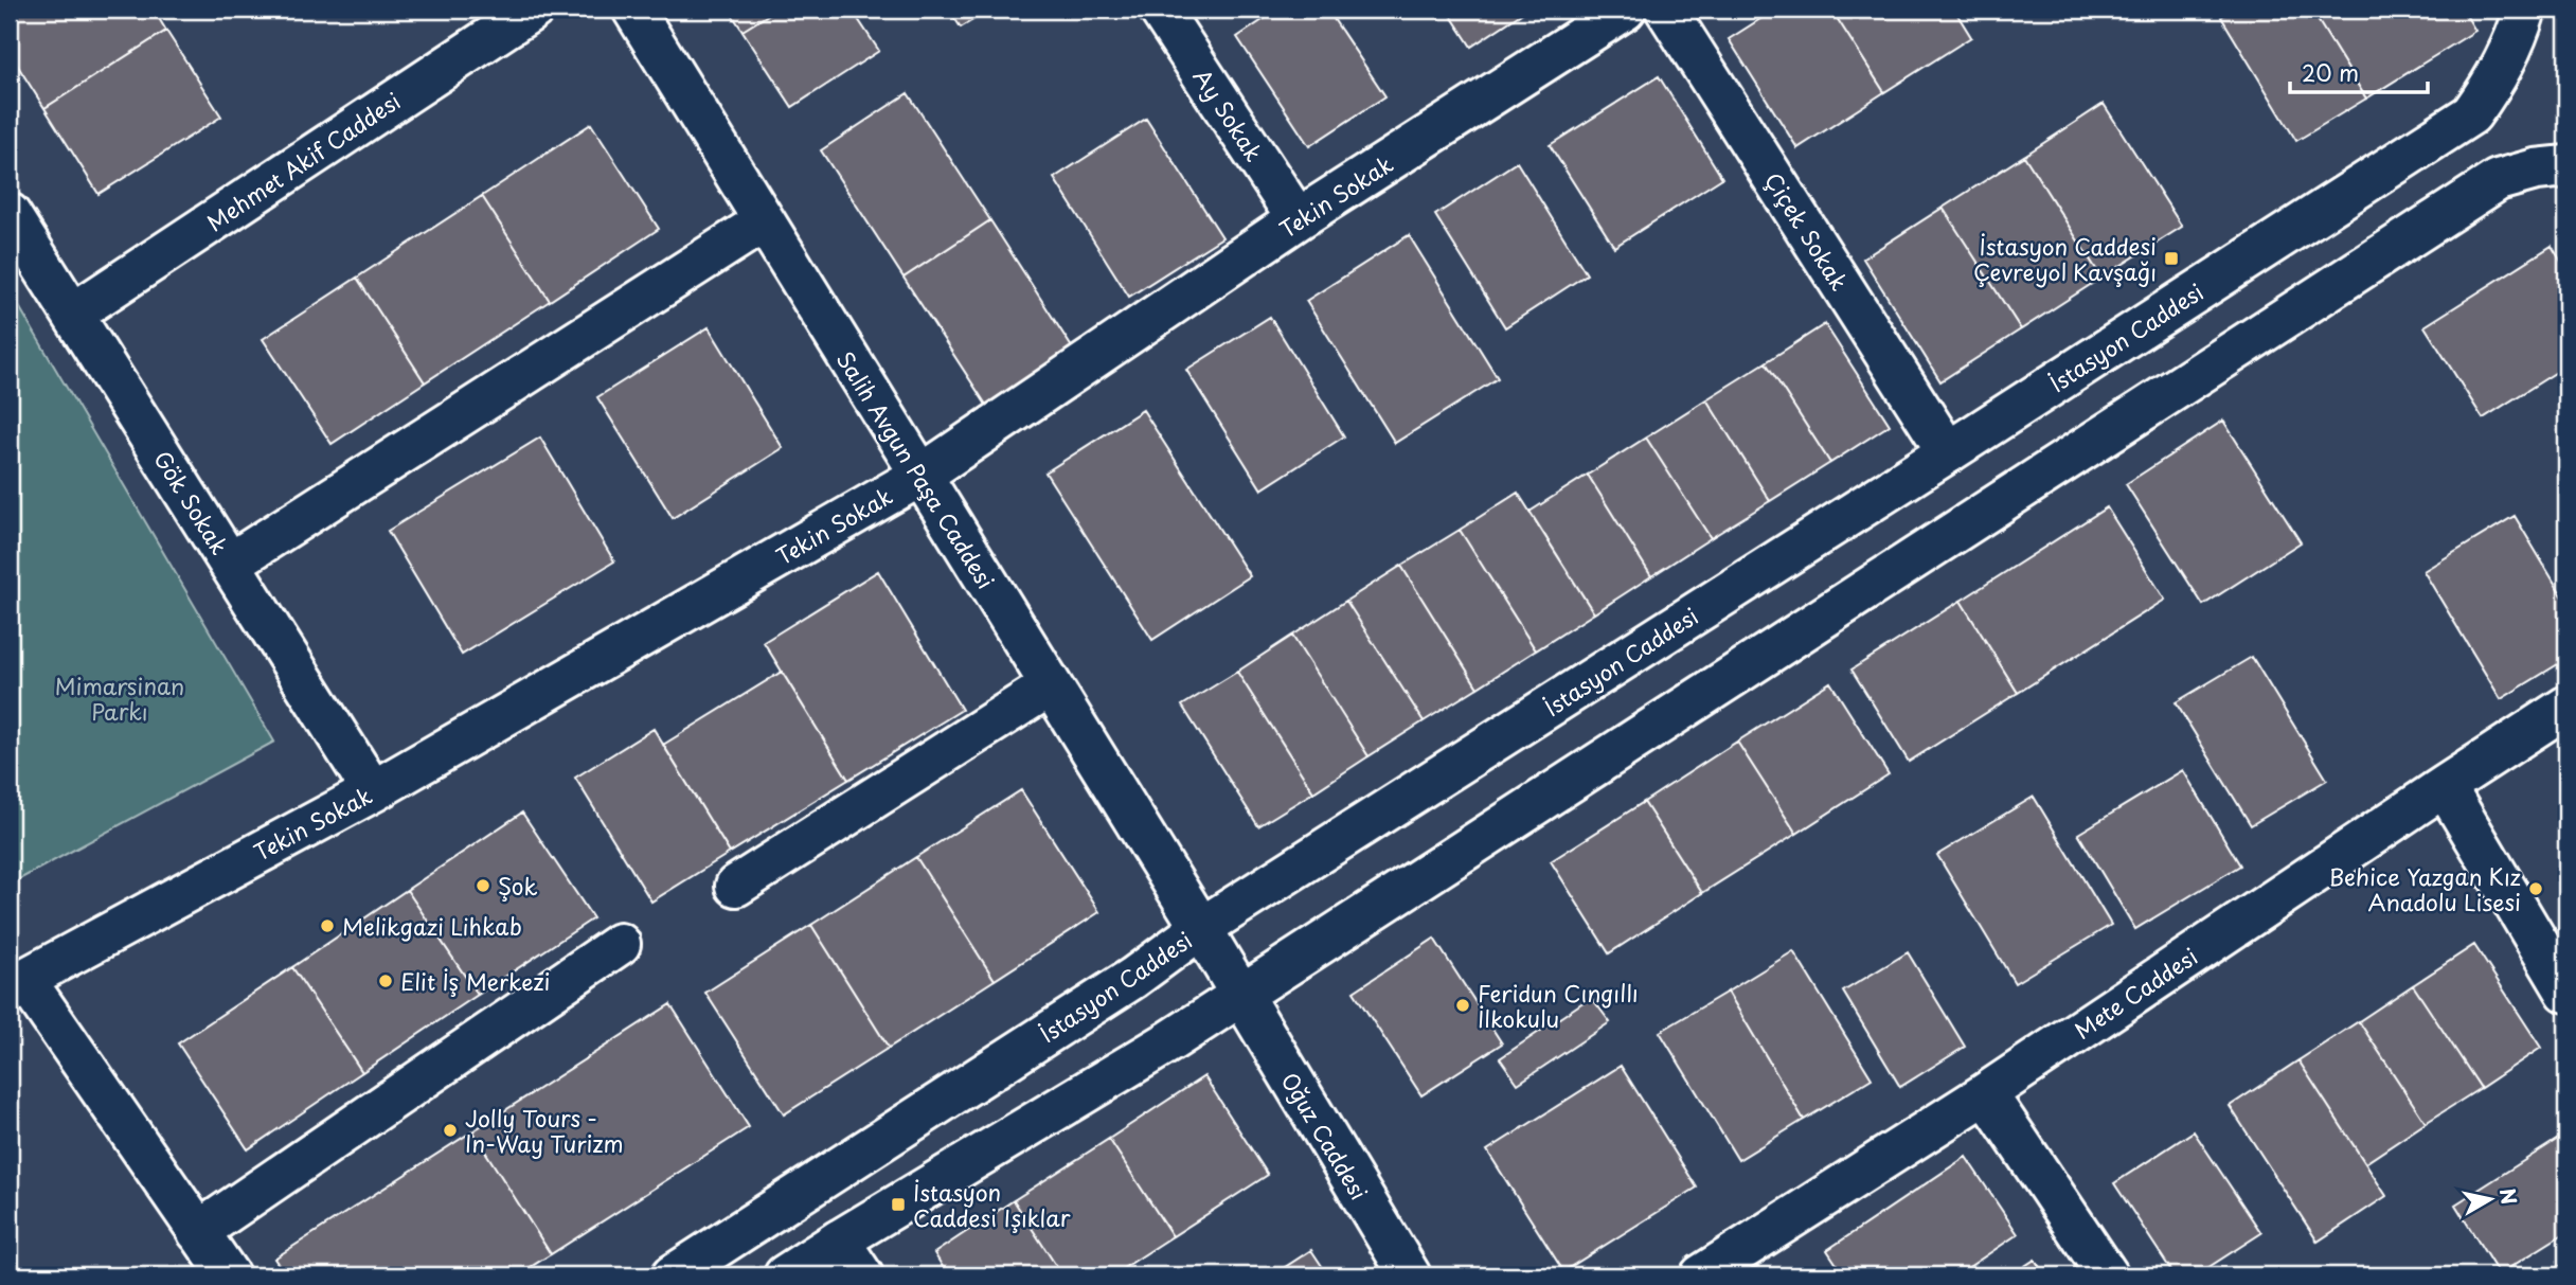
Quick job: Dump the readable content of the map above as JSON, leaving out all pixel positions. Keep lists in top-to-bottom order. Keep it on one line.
{"streets":{"street":["Ay Sokak","Mehmet Akif Caddesi","Tekin Sokak","Çiçek Sokak","İstasyon Caddesi","Salih Avgun Paşa Caddesi","Gök Sokak","Mete Caddesi","Oğuz Caddesi"]},"crossings":[["Ay Sokak","Tekin Sokak"],["Mehmet Akif Caddesi","Gök Sokak"],["Tekin Sokak","Salih Avgun Paşa Caddesi"],["Tekin Sokak","Gök Sokak"],["Çiçek Sokak","İstasyon Caddesi"],["İstasyon Caddesi","Salih Avgun Paşa Caddesi"],["İstasyon Caddesi","Oğuz Caddesi"],["Salih Avgun Paşa Caddesi","Oğuz Caddesi"]],"parks":["Mimarsinan Parkı"],"places":{"transit":["İstasyon Caddesi Çevreyol Kavşağı","İstasyon Caddesi Işıklar"],"other":["Şok","Behice Yazgan Kız Anadolu Lisesi","Melikgazi Lihkab","Elit İş Merkezi","Feridun Cıngıllı İlkokulu","Jolly Tours - In-Way Turizm"]},"scale_bar":"20 m","north":"right"}
